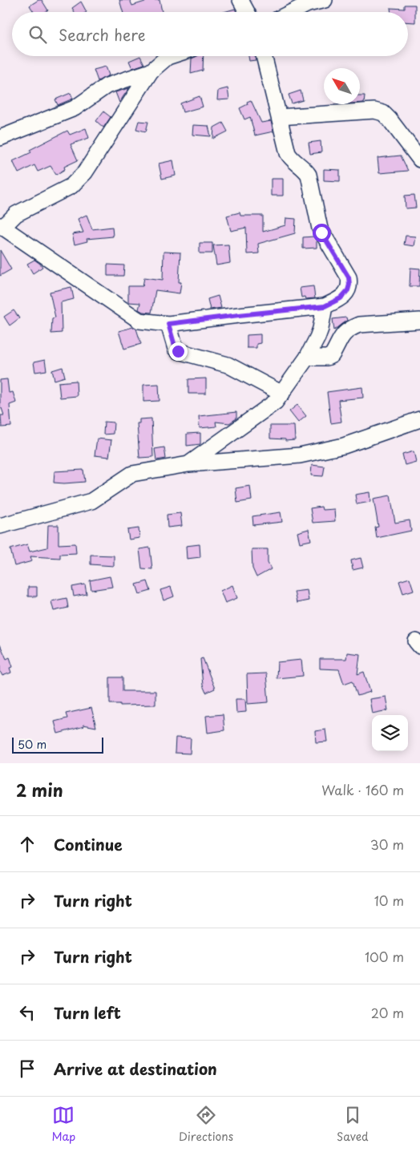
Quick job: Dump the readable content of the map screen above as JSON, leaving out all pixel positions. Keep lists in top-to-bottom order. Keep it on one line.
{"scale_bar":"50 m","north":"top left","page":{"search":"Search here","scale":"50 m","heading":["2 min","Walk · 160 m"],"list":[["Continue","30 m"],["Turn right","10 m"],["Turn right","100 m"],["Turn left","20 m"],"Arrive at destination"],"nav":["Map","Directions","Saved"]}}
